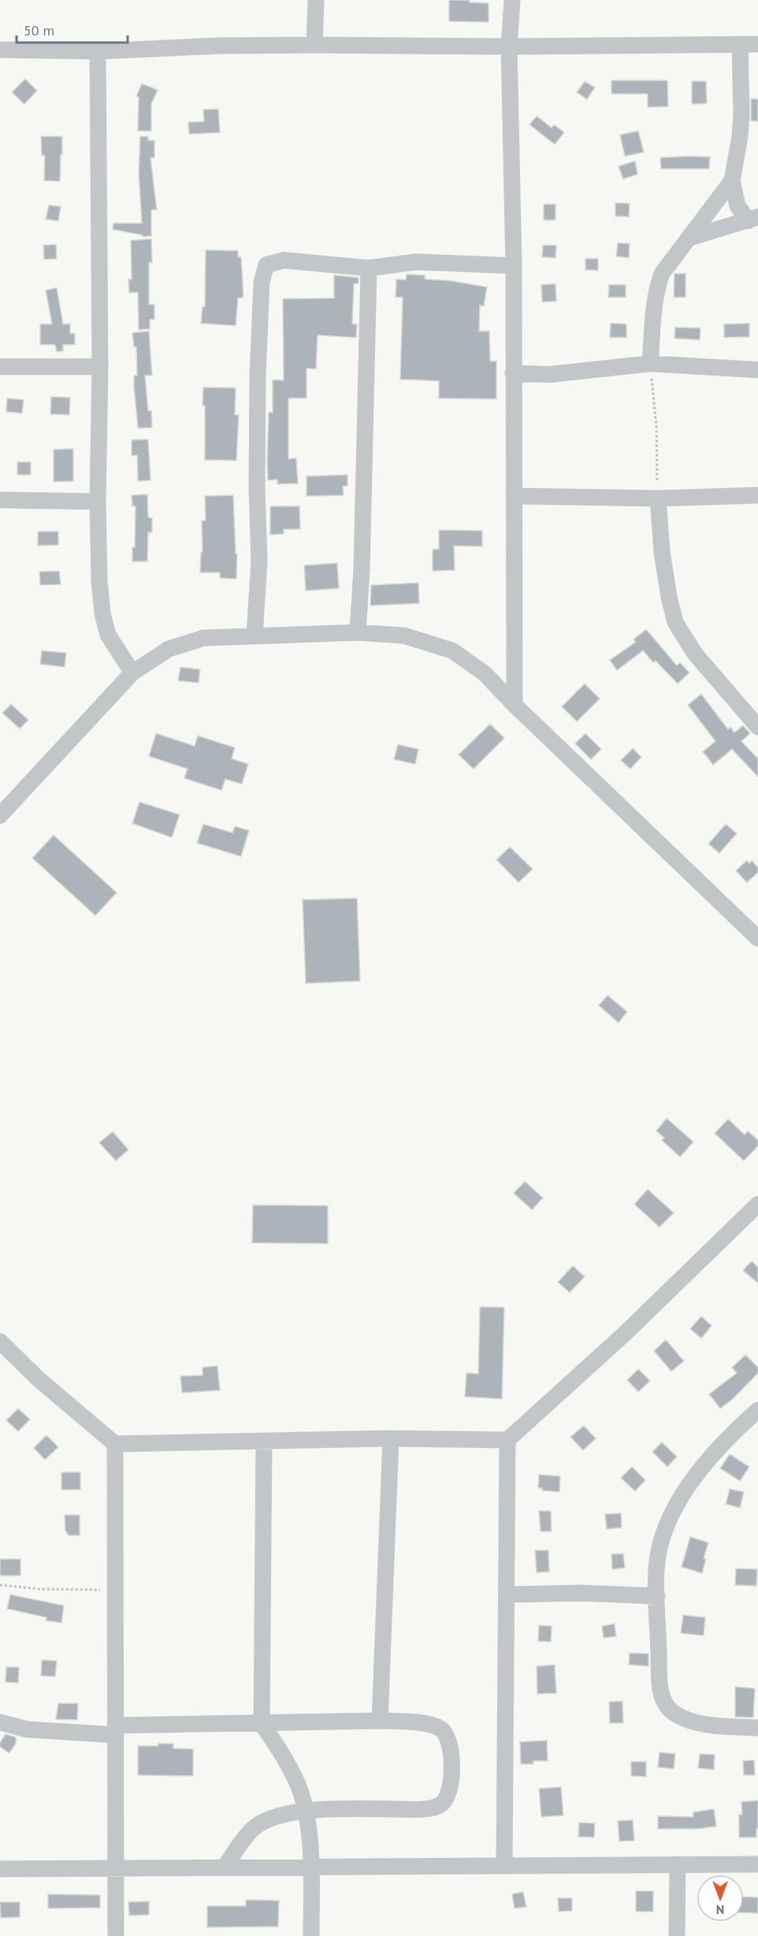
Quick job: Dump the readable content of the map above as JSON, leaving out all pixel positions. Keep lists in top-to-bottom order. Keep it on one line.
{"scale_bar":"50 m","north":"bottom"}
